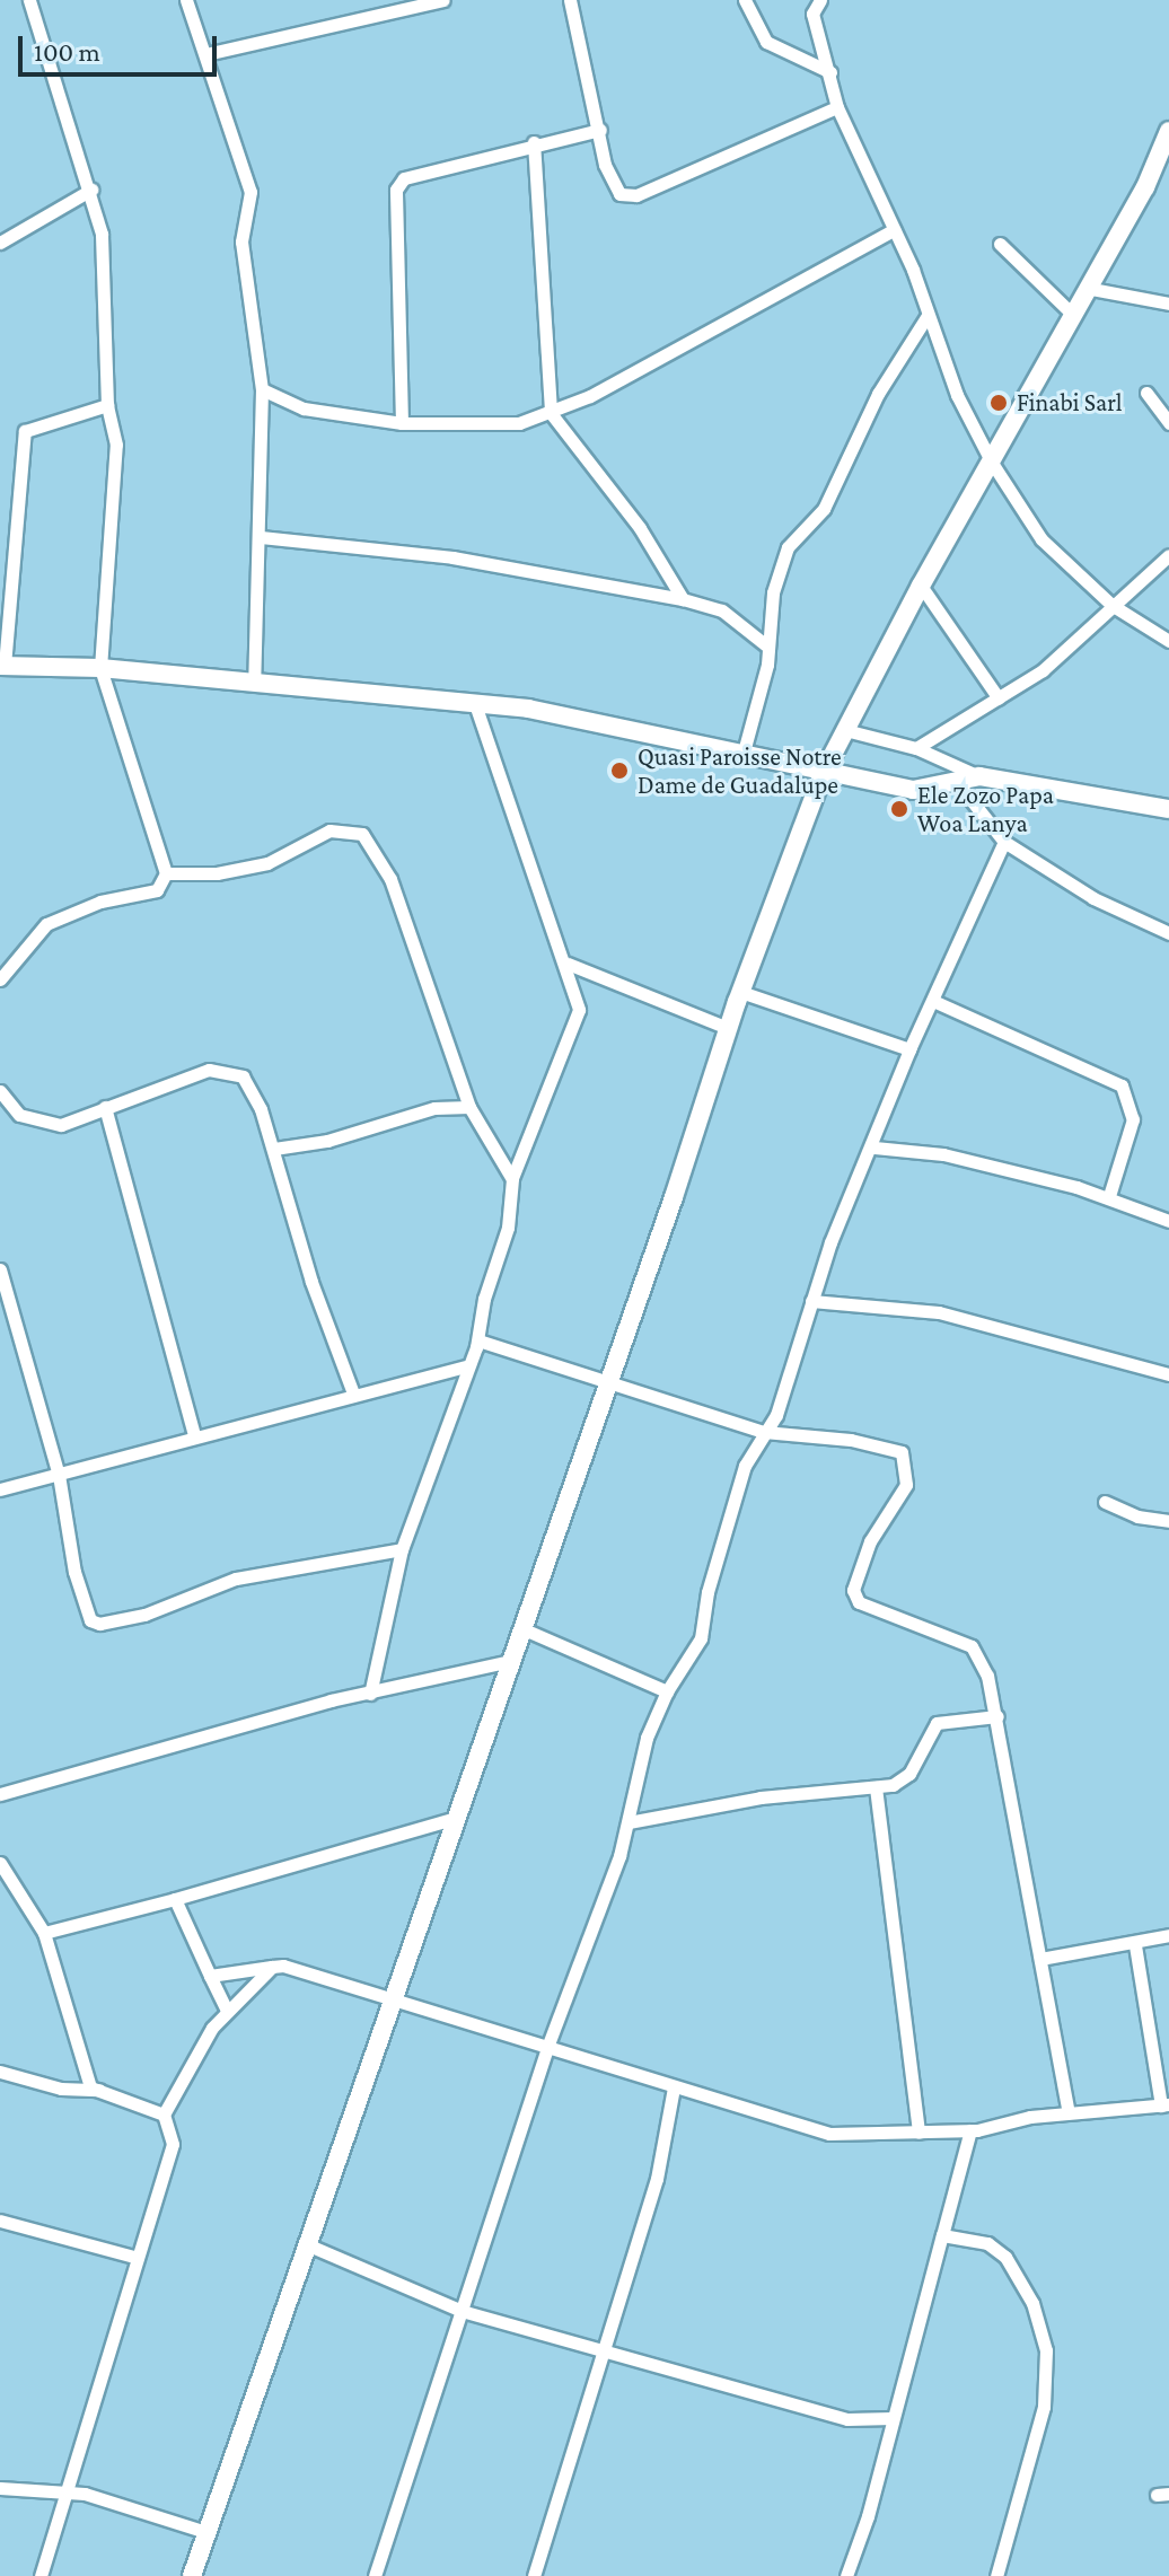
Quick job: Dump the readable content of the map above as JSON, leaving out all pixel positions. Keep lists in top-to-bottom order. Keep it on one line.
{"places":["Finabi Sarl","Quasi Paroisse Notre Dame de Guadalupe","Ele Zozo Papa Woa Lanya"],"scale_bar":"100 m"}
